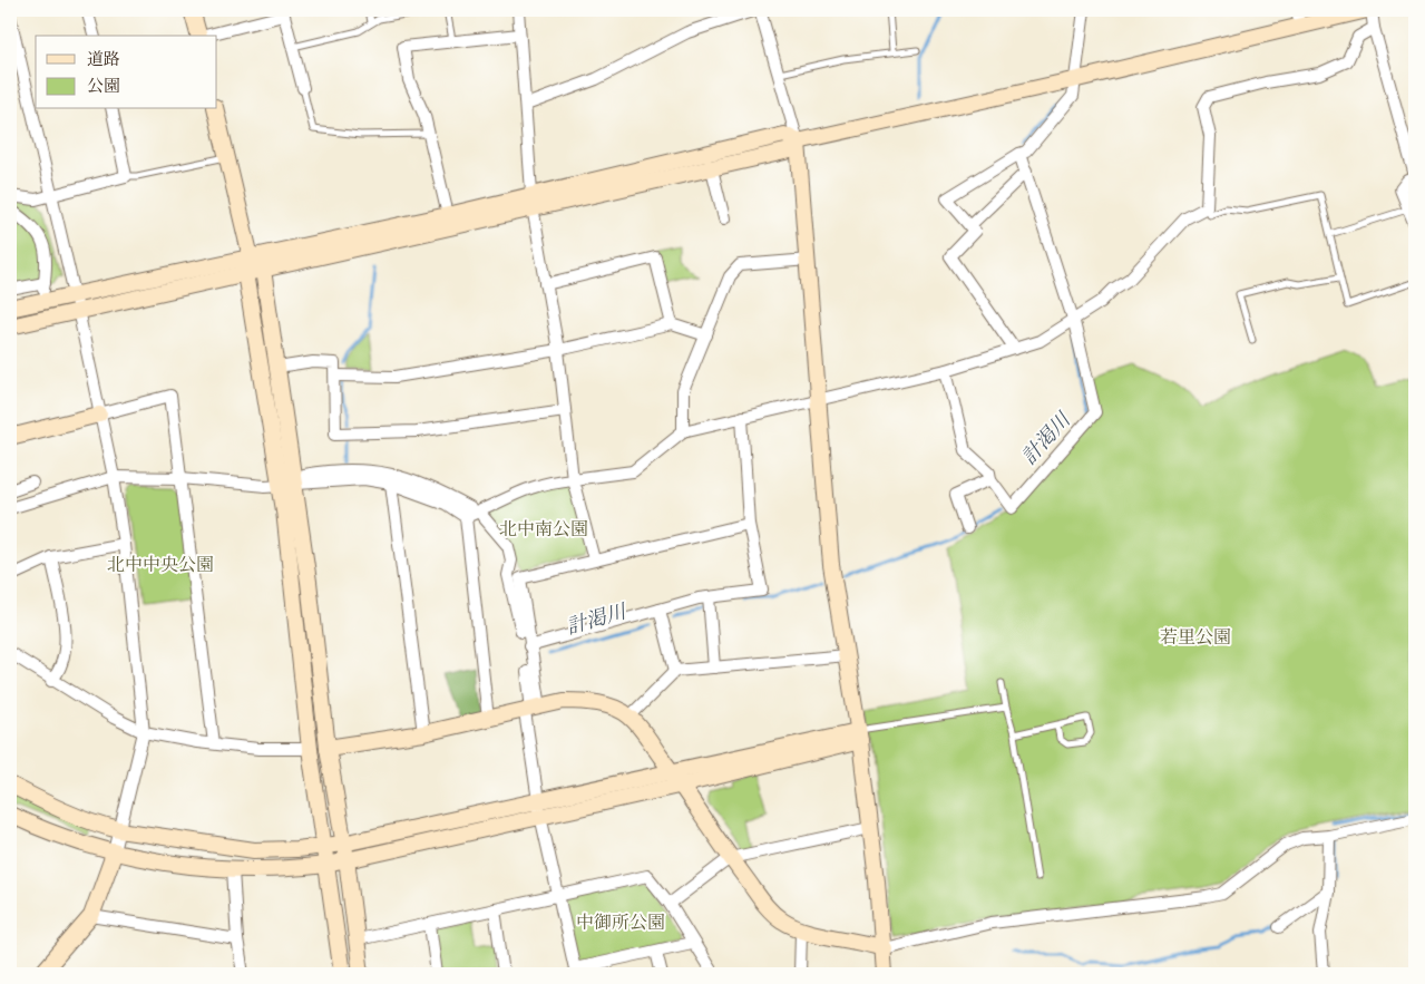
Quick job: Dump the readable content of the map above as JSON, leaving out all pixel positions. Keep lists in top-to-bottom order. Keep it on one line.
{"water":["計渇川"],"parks":["北中南公園","北中中央公園","若里公園","中御所公園"],"legend":["道路","公園"]}
